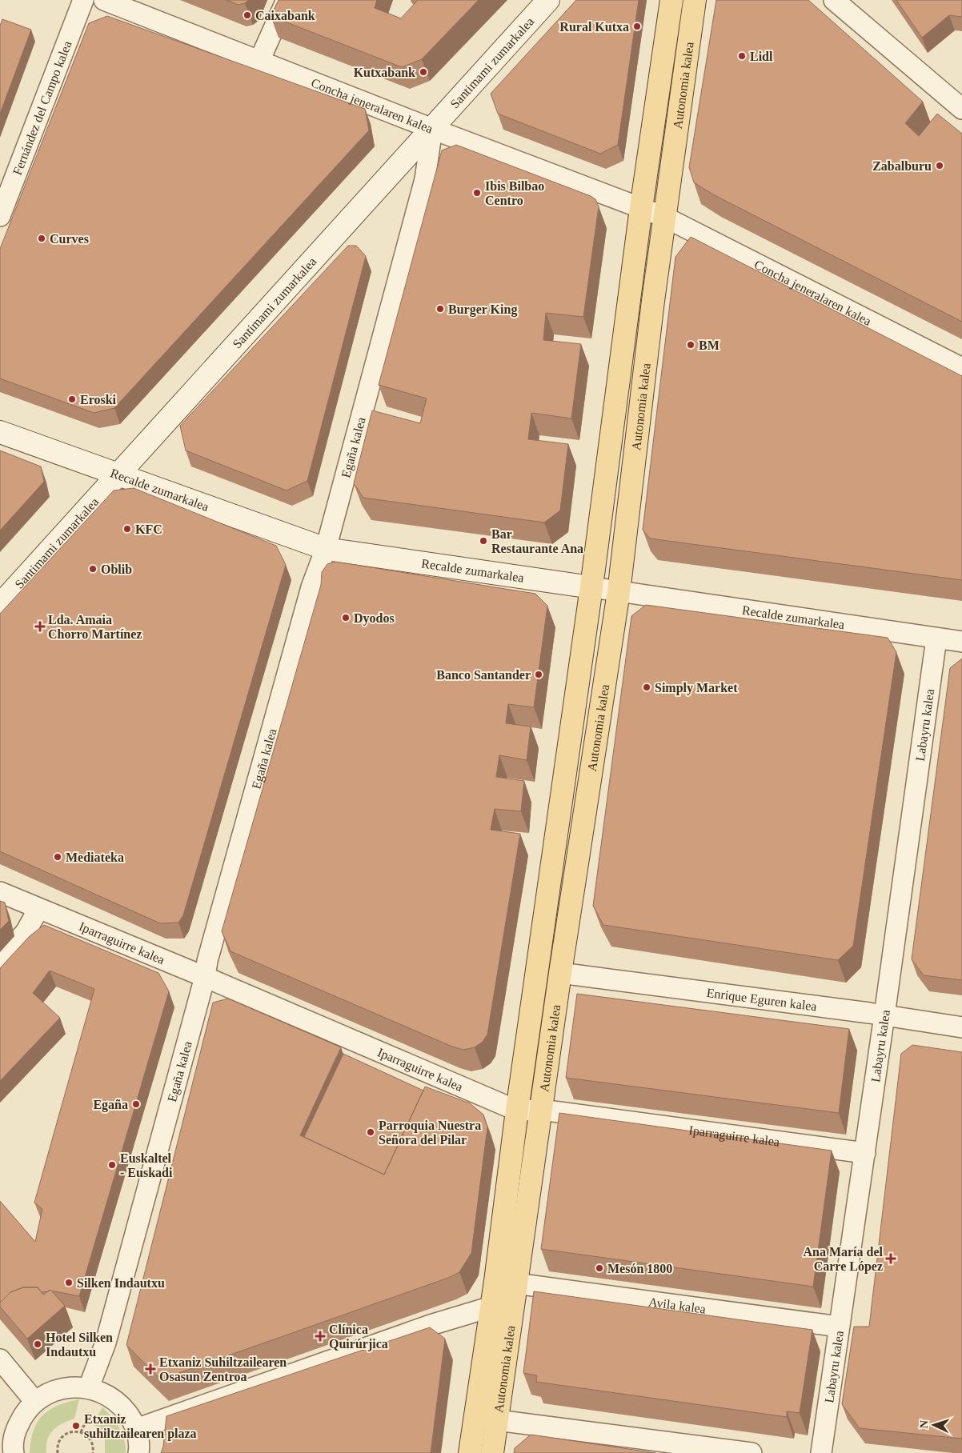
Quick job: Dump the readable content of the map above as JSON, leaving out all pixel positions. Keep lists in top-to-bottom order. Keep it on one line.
{"streets":{"main road":["Autonomia kalea"],"street":["Santimami zumarkalea","Concha jeneralaren kalea","Fernández del Campo kalea","Egaña kalea","Recalde zumarkalea","Labayru kalea","Iparraguirre kalea","Enrique Eguren kalea","Avila kalea"]},"crossings":[["Santimami zumarkalea","Concha jeneralaren kalea"],["Santimami zumarkalea","Egaña kalea"],["Santimami zumarkalea","Recalde zumarkalea"],["Autonomia kalea","Concha jeneralaren kalea"],["Autonomia kalea","Recalde zumarkalea"],["Autonomia kalea","Iparraguirre kalea"],["Autonomia kalea","Enrique Eguren kalea"],["Autonomia kalea","Avila kalea"],["Concha jeneralaren kalea","Egaña kalea"],["Egaña kalea","Recalde zumarkalea"],["Egaña kalea","Iparraguirre kalea"],["Recalde zumarkalea","Labayru kalea"],["Labayru kalea","Iparraguirre kalea"],["Labayru kalea","Enrique Eguren kalea"],["Labayru kalea","Avila kalea"]],"places":{"other":["Caixabank","Rural Kutxa","Lidl","Kutxabank","Zabalburu","Ibis Bilbao Centro","Curves","Burger King","BM","Eroski","KFC","Bar Restaurante Ana","Oblib","Dyodos","Banco Santander","Simply Market","Mediateka","Egaña","Parroquia Nuestra Señora del Pilar","Euskaltel - Euskadi","Mesón 1800","Silken Indautxu","Hotel Silken Indautxu","Etxaniz suhiltzailearen plaza"],"health":["Lda. Amaia Chorro Martínez","Ana María del Carre López","Clínica Quirúrjica","Etxaniz Suhiltzailearen Osasun Zentroa"]},"north":"left"}
